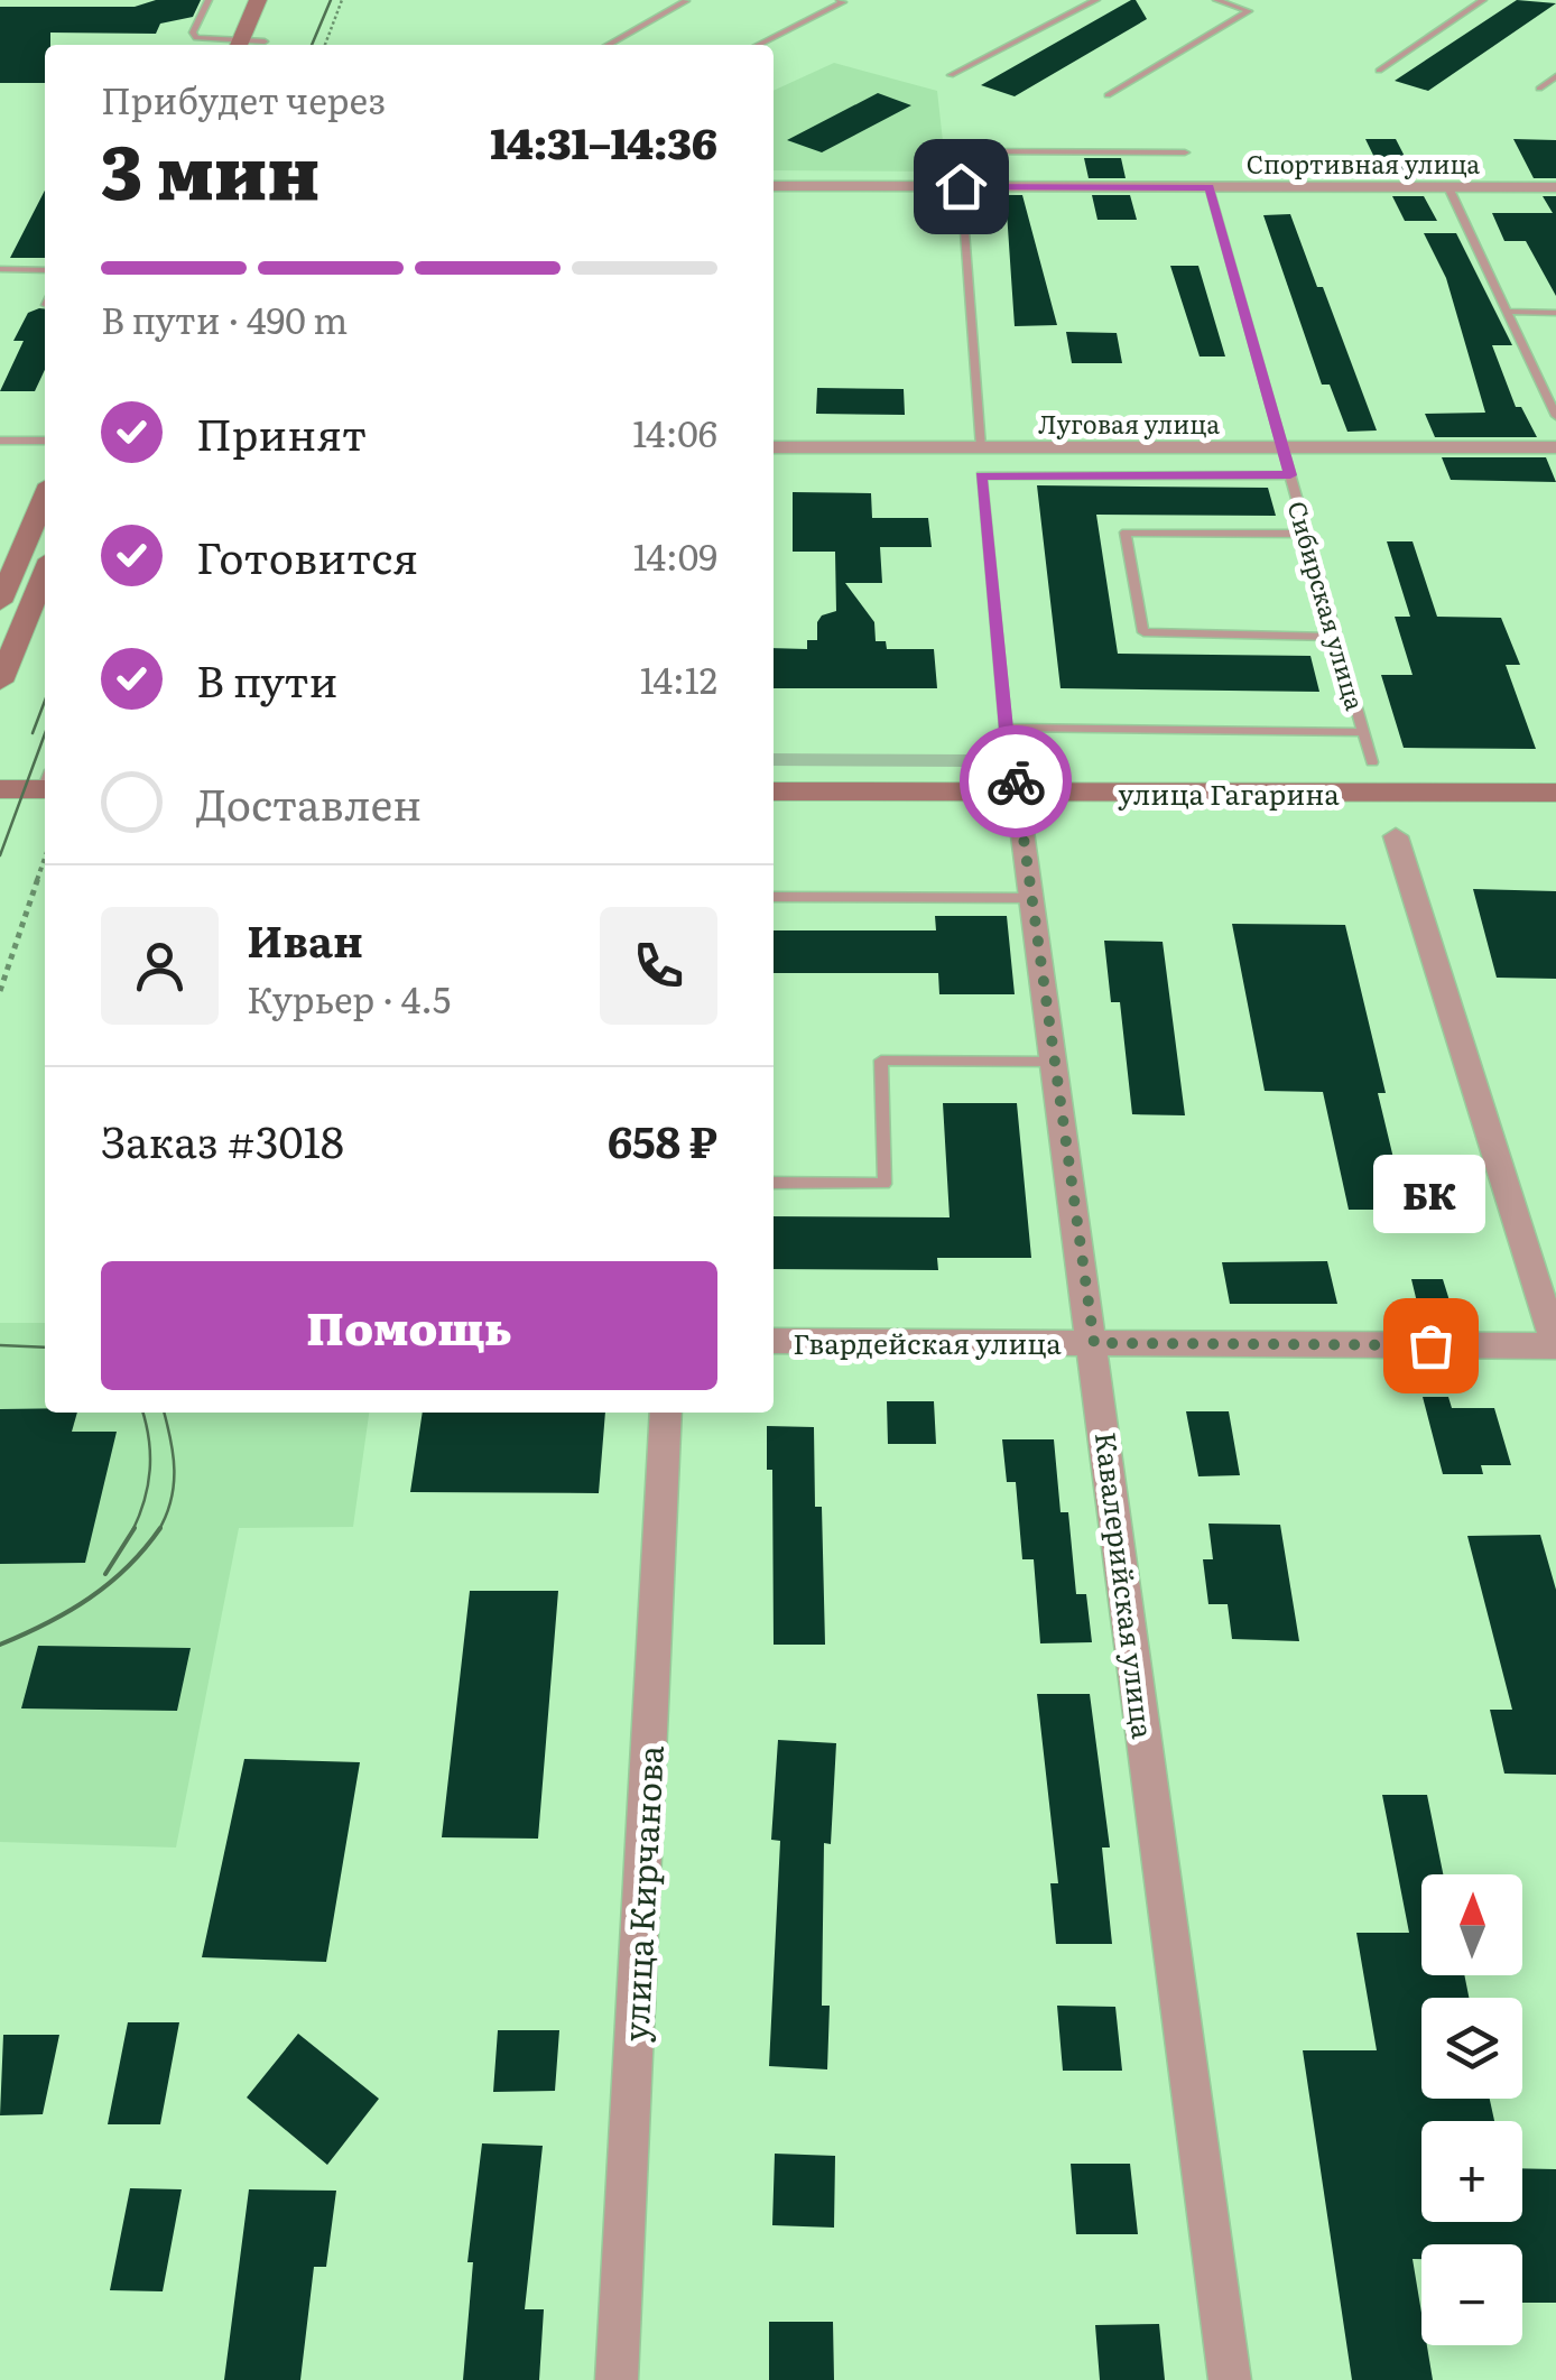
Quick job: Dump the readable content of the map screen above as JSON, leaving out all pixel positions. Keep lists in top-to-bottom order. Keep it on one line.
{"streets":{"street":["Спортивная улица","Луговая улица","улица Гагарина","Гвардейская улица","Кавалерийская улица","улица Кирчанова"],"lane":["Сибирская улица"]},"crossings":[["Спортивная улица","Сибирская улица"],["Луговая улица","Сибирская улица"],["улица Гагарина","Кавалерийская улица"],["Гвардейская улица","Кавалерийская улица"]],"places":["БК"],"north":"top","page":{"heading":["3 мин","Прибудет через","14:31–14:36"],"panel":["Иван","Курьер · 4.5","Заказ #3018","658 ₽"],"bar":"В пути · 490 m","list":[["Принят","14:06"],["Готовится","14:09"],["В пути","14:12"],"Доставлен"],"bubble":"БК","buttons":"Помощь","map_buttons":["+","−"]}}
